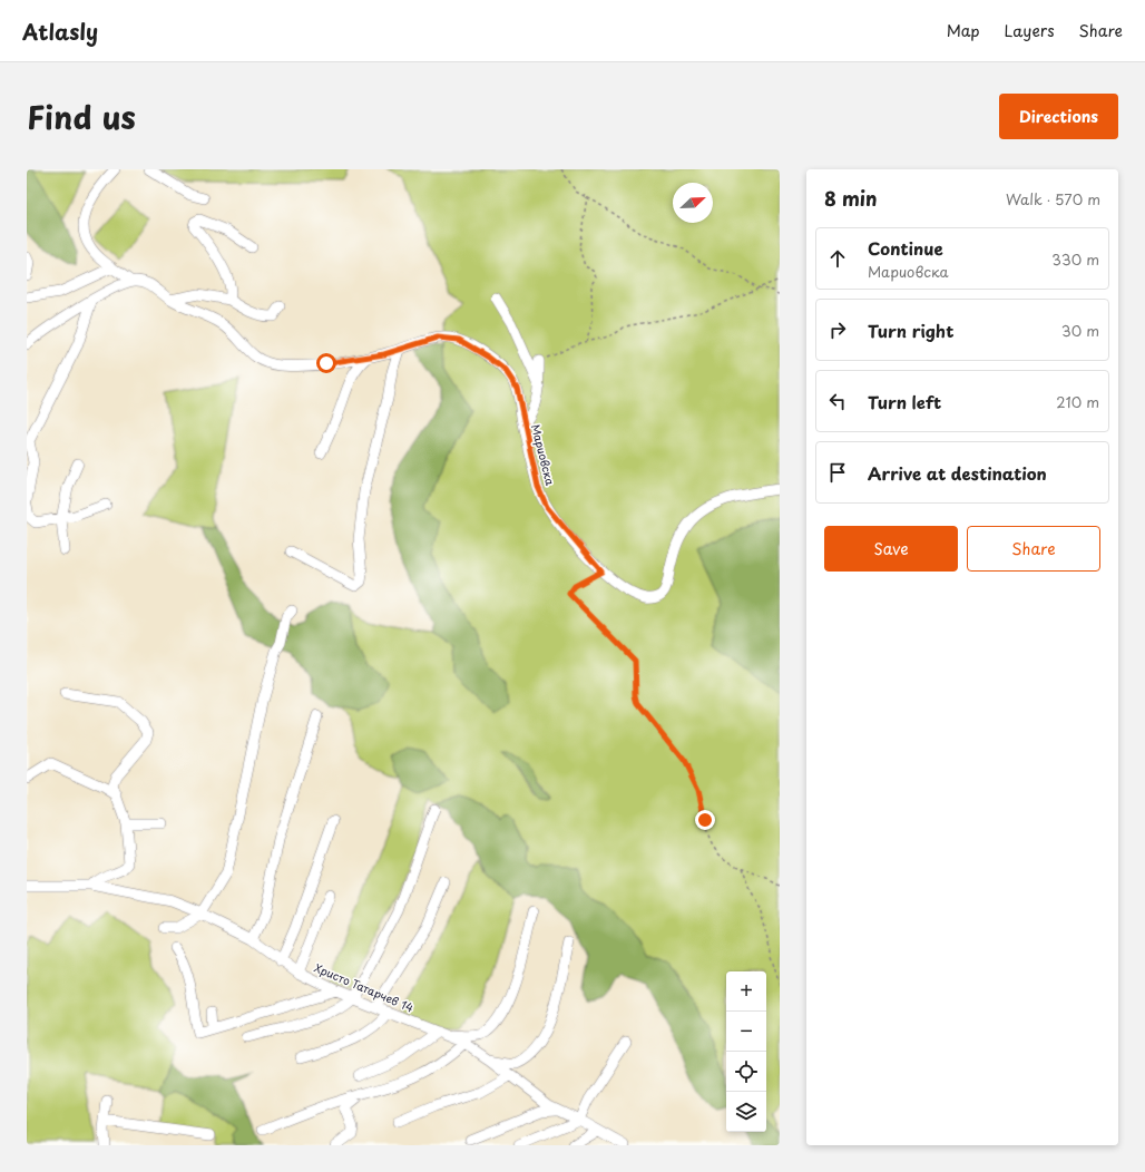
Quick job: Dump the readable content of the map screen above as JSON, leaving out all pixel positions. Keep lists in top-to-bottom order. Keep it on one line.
{"streets":{"street":["Мариовска","Христо Татарчев 14"]},"north":"top right","page":{"header":"Atlasly","nav":["Map","Layers","Share"],"title":"Find us","buttons":["Directions",["Save","Share"]],"heading":["8 min","Walk · 570 m"],"list":[["Continue","Мариовска","330 m"],["Turn right","30 m"],["Turn left","210 m"],"Arrive at destination"],"map_buttons":["+","−"]}}
